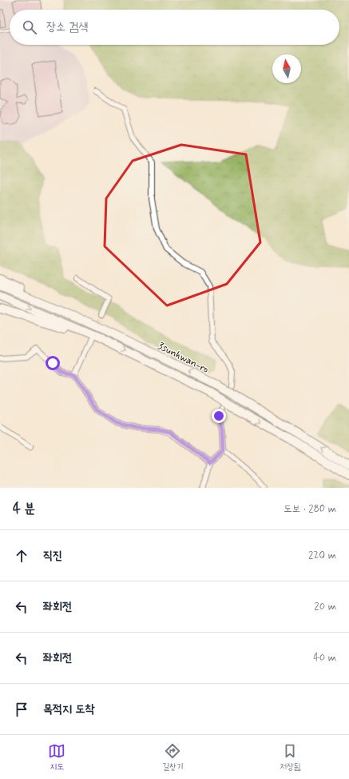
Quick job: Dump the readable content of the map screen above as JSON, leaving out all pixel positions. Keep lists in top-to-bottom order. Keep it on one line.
{"streets":{"highway":["3sunhwan-ro"]},"north":"top","page":{"search":"장소 검색","heading":["4 분","도보 · 280 m"],"list":[["직진","220 m"],["좌회전","20 m"],["좌회전","40 m"],"목적지 도착"],"nav":["지도","길찾기","저장됨"]}}
